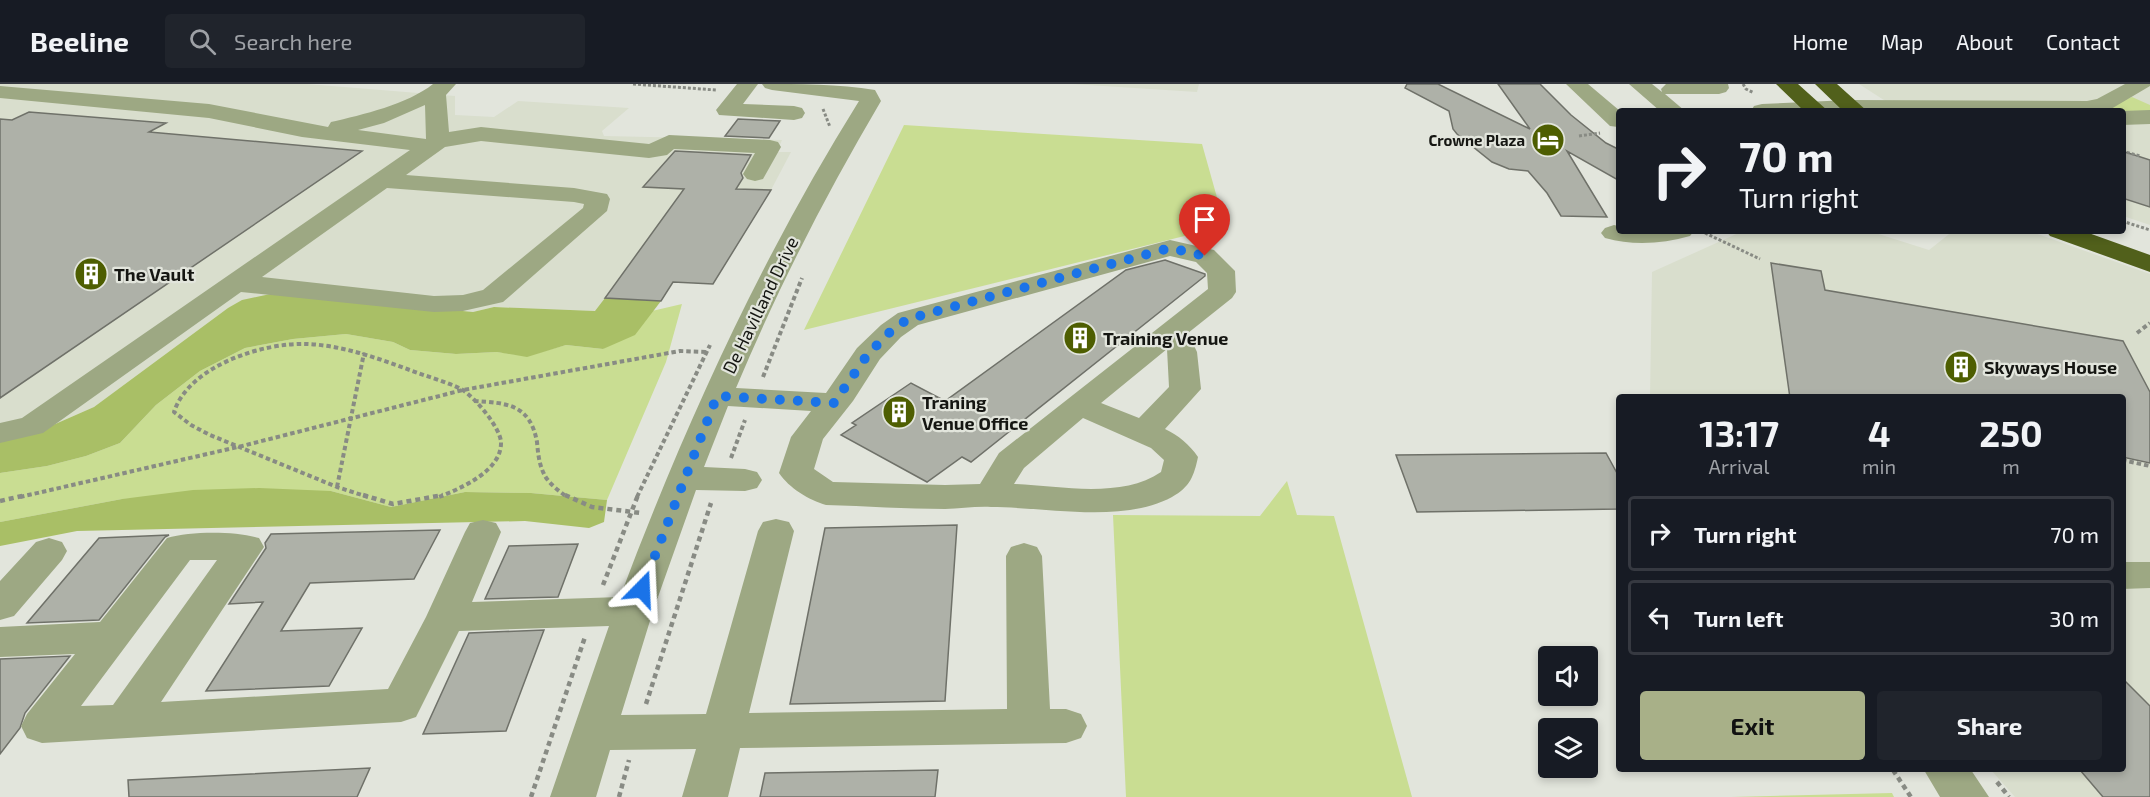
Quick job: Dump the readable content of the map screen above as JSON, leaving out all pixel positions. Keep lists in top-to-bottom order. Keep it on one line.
{"streets":{"street":["De Havilland Drive"]},"places":{"hotel":["Crowne Plaza"],"building":["The Vault","Training Venue","Skyways House","Traning Venue Office"]},"page":{"header":"Beeline","search":"Search here","nav":["Home","Map","About","Contact"],"turn":["70 m","Turn right"],"eta":["13:17","Arrival","4","min","250","m"],"list":[{"name":"Turn right","value":"70 m"},{"name":"Turn left","value":"30 m"}],"buttons":["Exit","Share"]}}
